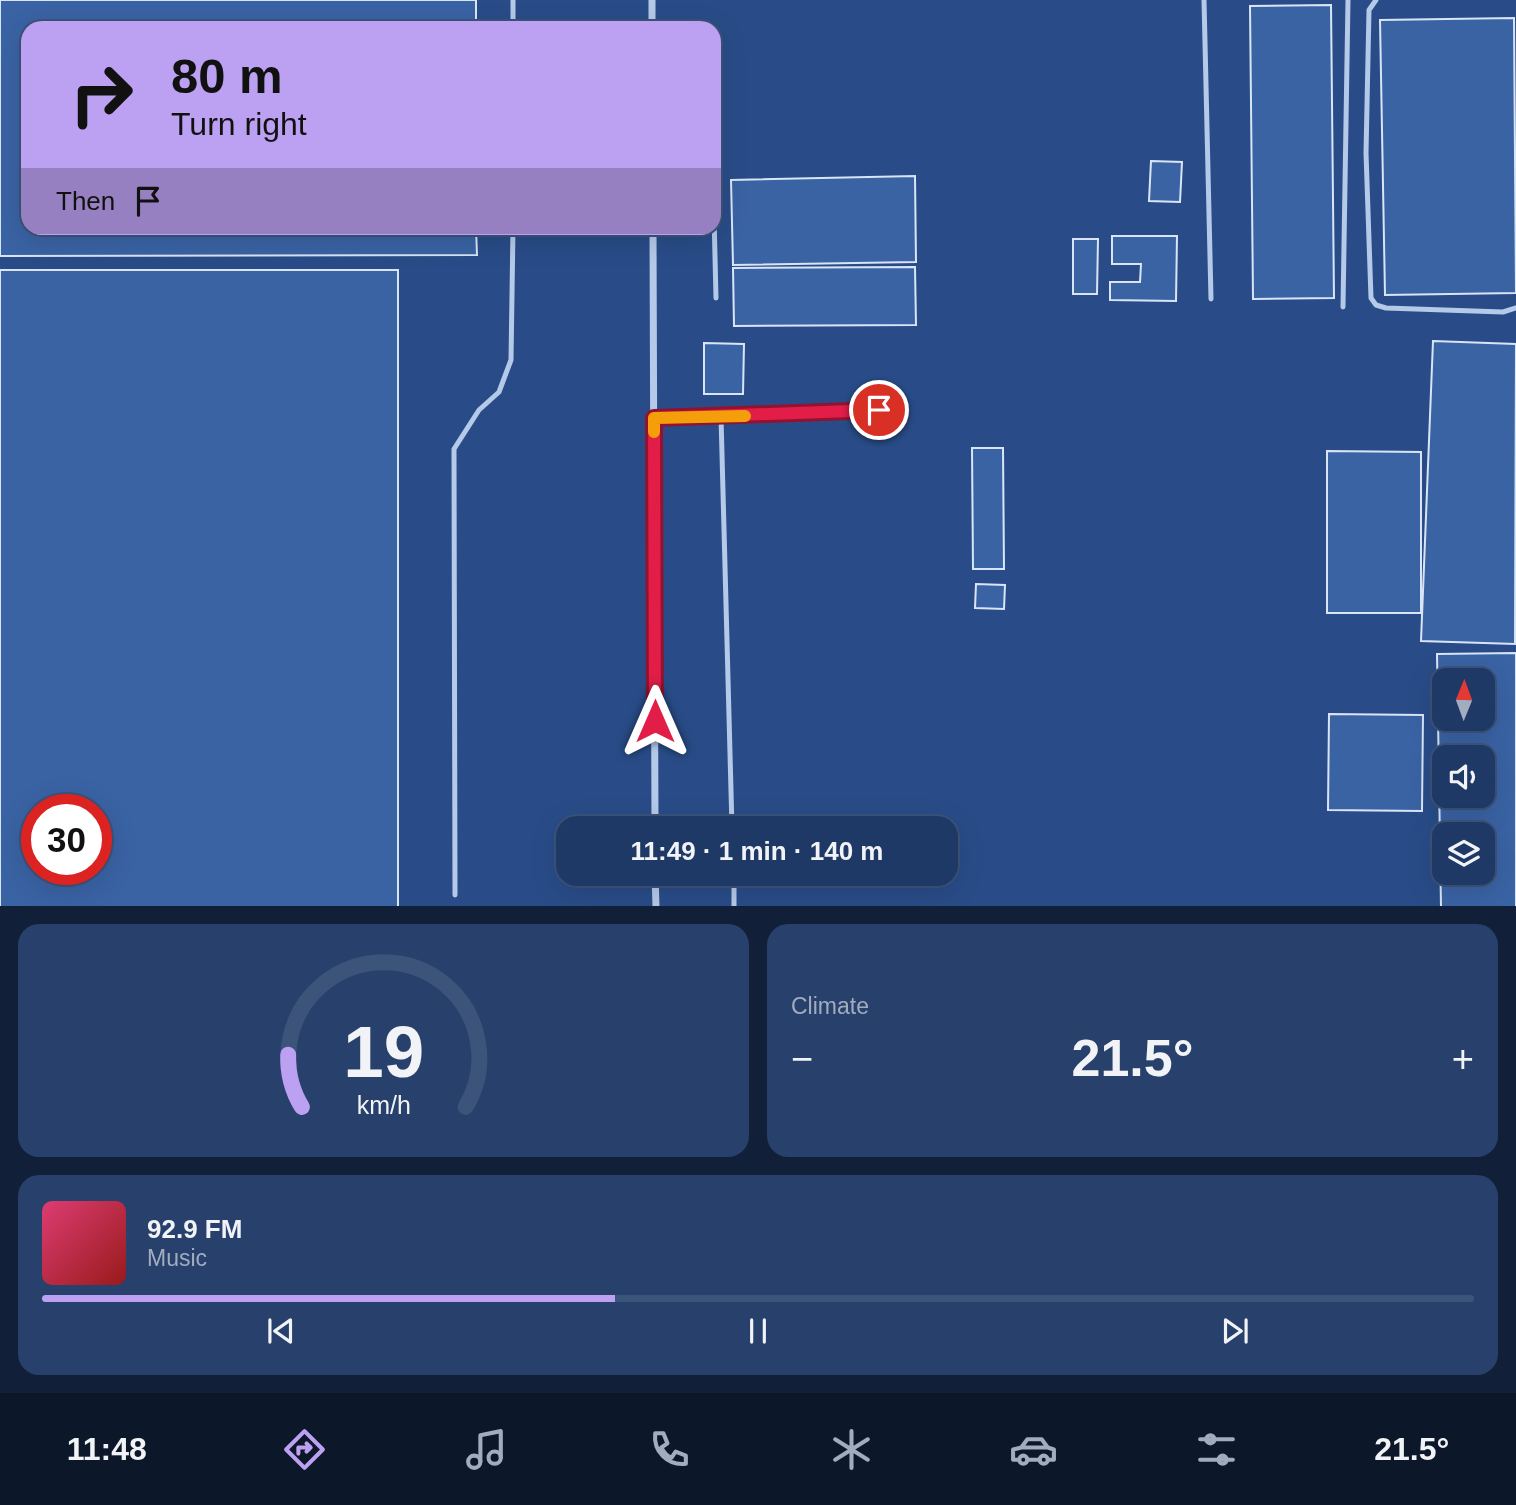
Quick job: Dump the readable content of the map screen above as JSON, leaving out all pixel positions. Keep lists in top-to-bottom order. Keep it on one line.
{"north":"top","page":{"turn":["80 m","Turn right"],"then":"Then","limit":"30","trip":"11:49 · 1 min · 140 m","tile":"Climate","heat":["−","21.5°","+"],"song":["92.9 FM","Music"],"tabs":["11:48","21.5°"],"gauge":["19","km/h"]}}
